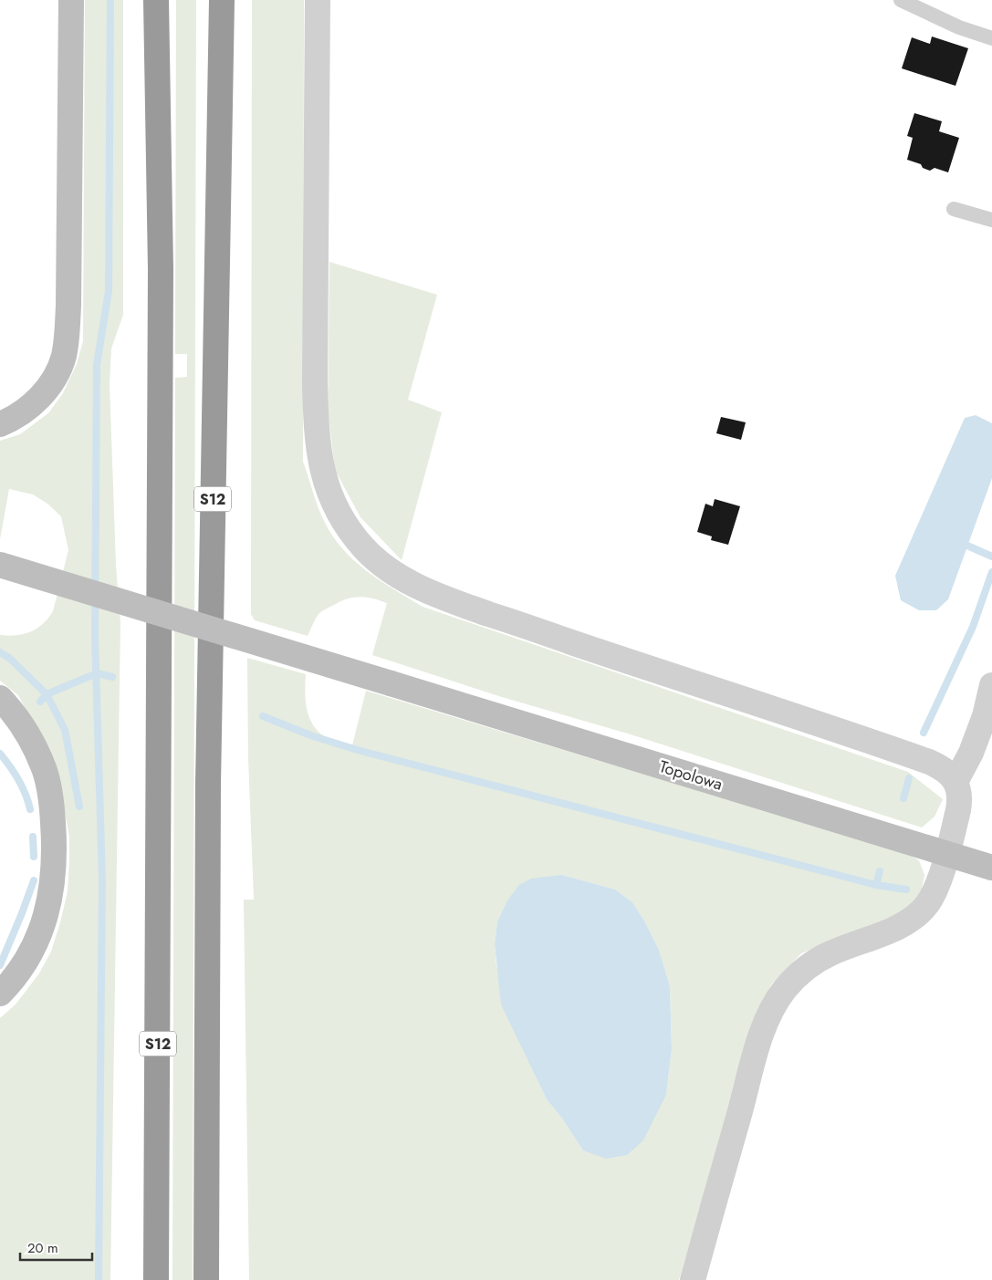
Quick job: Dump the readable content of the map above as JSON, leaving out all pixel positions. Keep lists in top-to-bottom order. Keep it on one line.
{"streets":{"highway":["S12"],"street":["Topolowa"]},"scale_bar":"20 m"}
